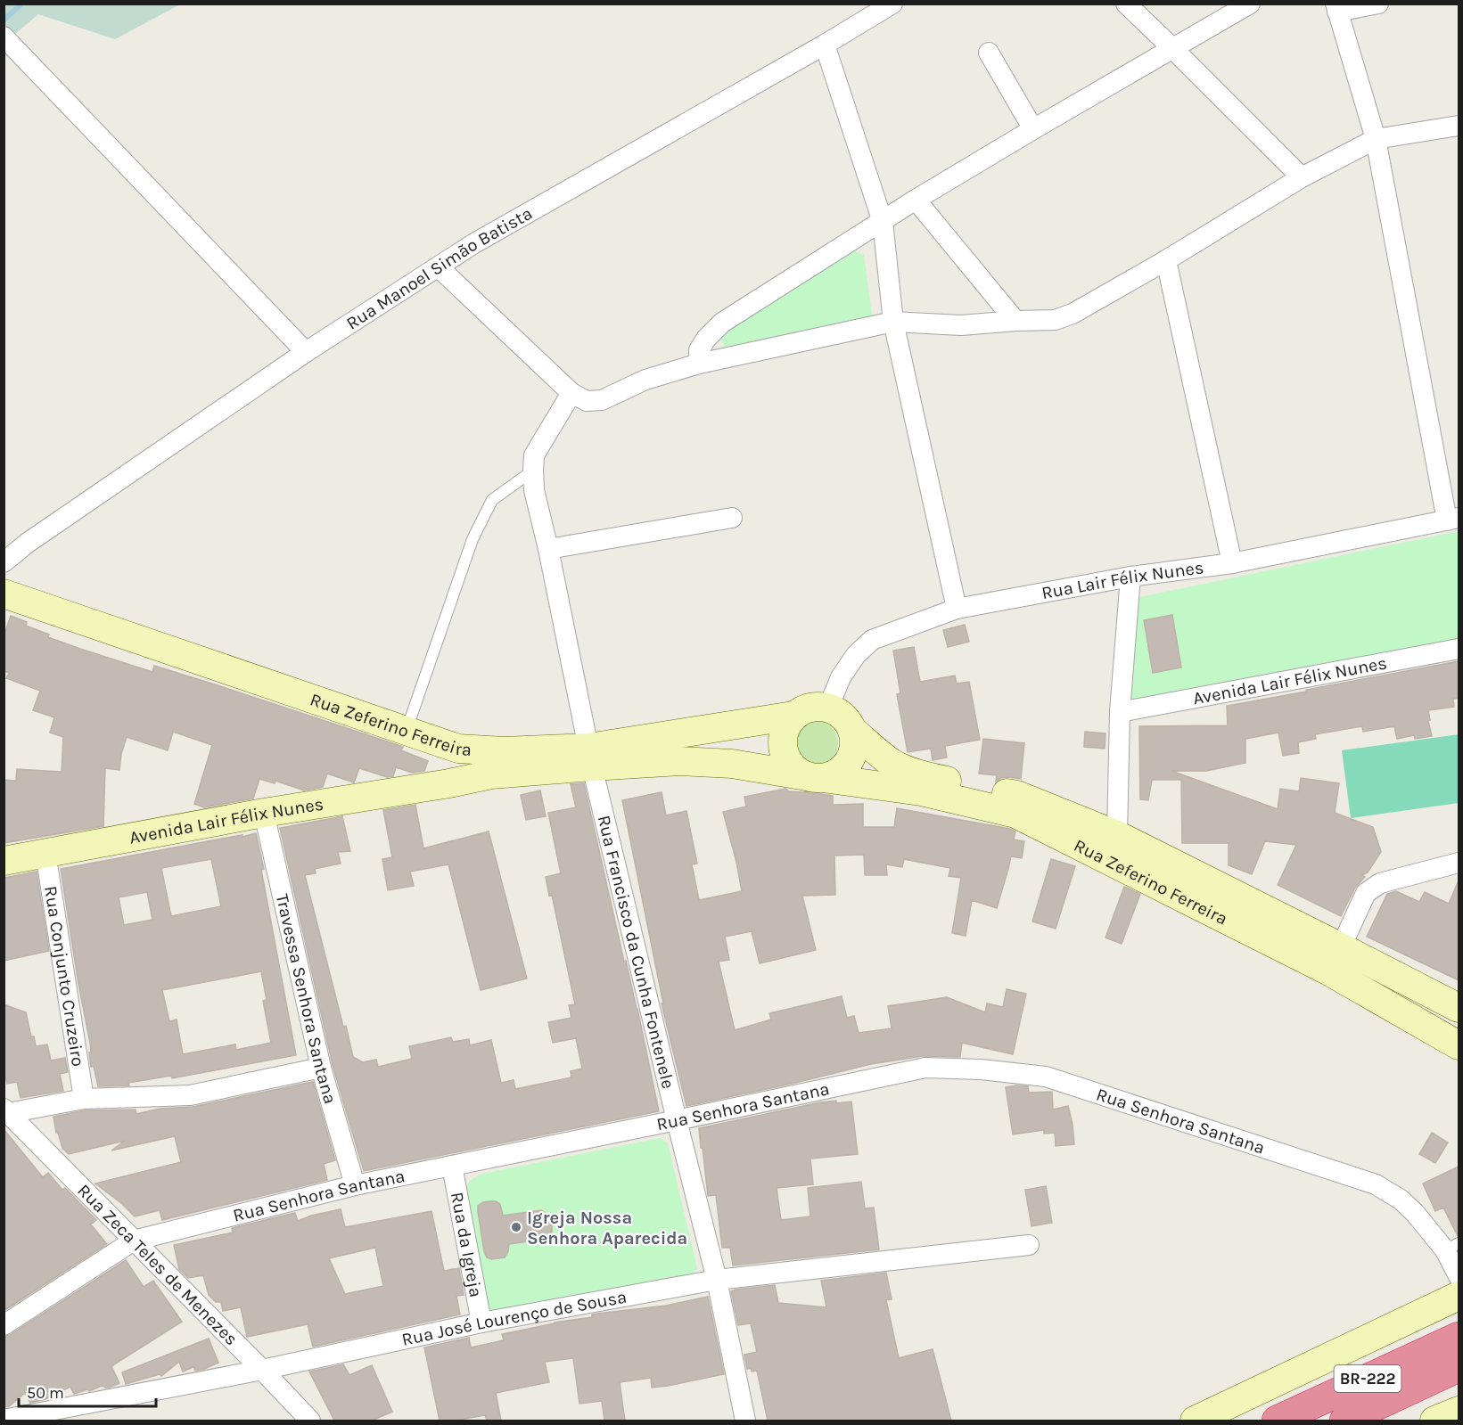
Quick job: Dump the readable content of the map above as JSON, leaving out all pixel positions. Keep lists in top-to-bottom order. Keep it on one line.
{"streets":{"highway":["BR-222"],"main road":["Avenida Lair Félix Nunes","Rua Zeferino Ferreira"],"street":["Rua Manoel Simão Batista","Rua Lair Félix Nunes","Rua Francisco da Cunha Fontenele","Rua Conjunto Cruzeiro","Travessa Senhora Santana","Rua Senhora Santana","Rua da Igreja","Rua Zeca Teles de Menezes","Rua José Lourenço de Sousa"]},"crossings":[["Rua Lair Félix Nunes","Rua Zeferino Ferreira"],["Avenida Lair Félix Nunes","Rua Zeferino Ferreira"],["Avenida Lair Félix Nunes","Rua Conjunto Cruzeiro"],["Avenida Lair Félix Nunes","Travessa Senhora Santana"],["Rua Zeferino Ferreira","Rua Francisco da Cunha Fontenele"],["Rua Francisco da Cunha Fontenele","Rua Senhora Santana"],["Rua Francisco da Cunha Fontenele","Rua José Lourenço de Sousa"],["Travessa Senhora Santana","Rua Senhora Santana"],["Rua Senhora Santana","Rua da Igreja"],["Rua Senhora Santana","Rua Zeca Teles de Menezes"],["Rua da Igreja","Rua José Lourenço de Sousa"],["Rua Zeca Teles de Menezes","Rua José Lourenço de Sousa"]],"places":["Igreja Nossa Senhora Aparecida"],"scale_bar":"50 m"}
